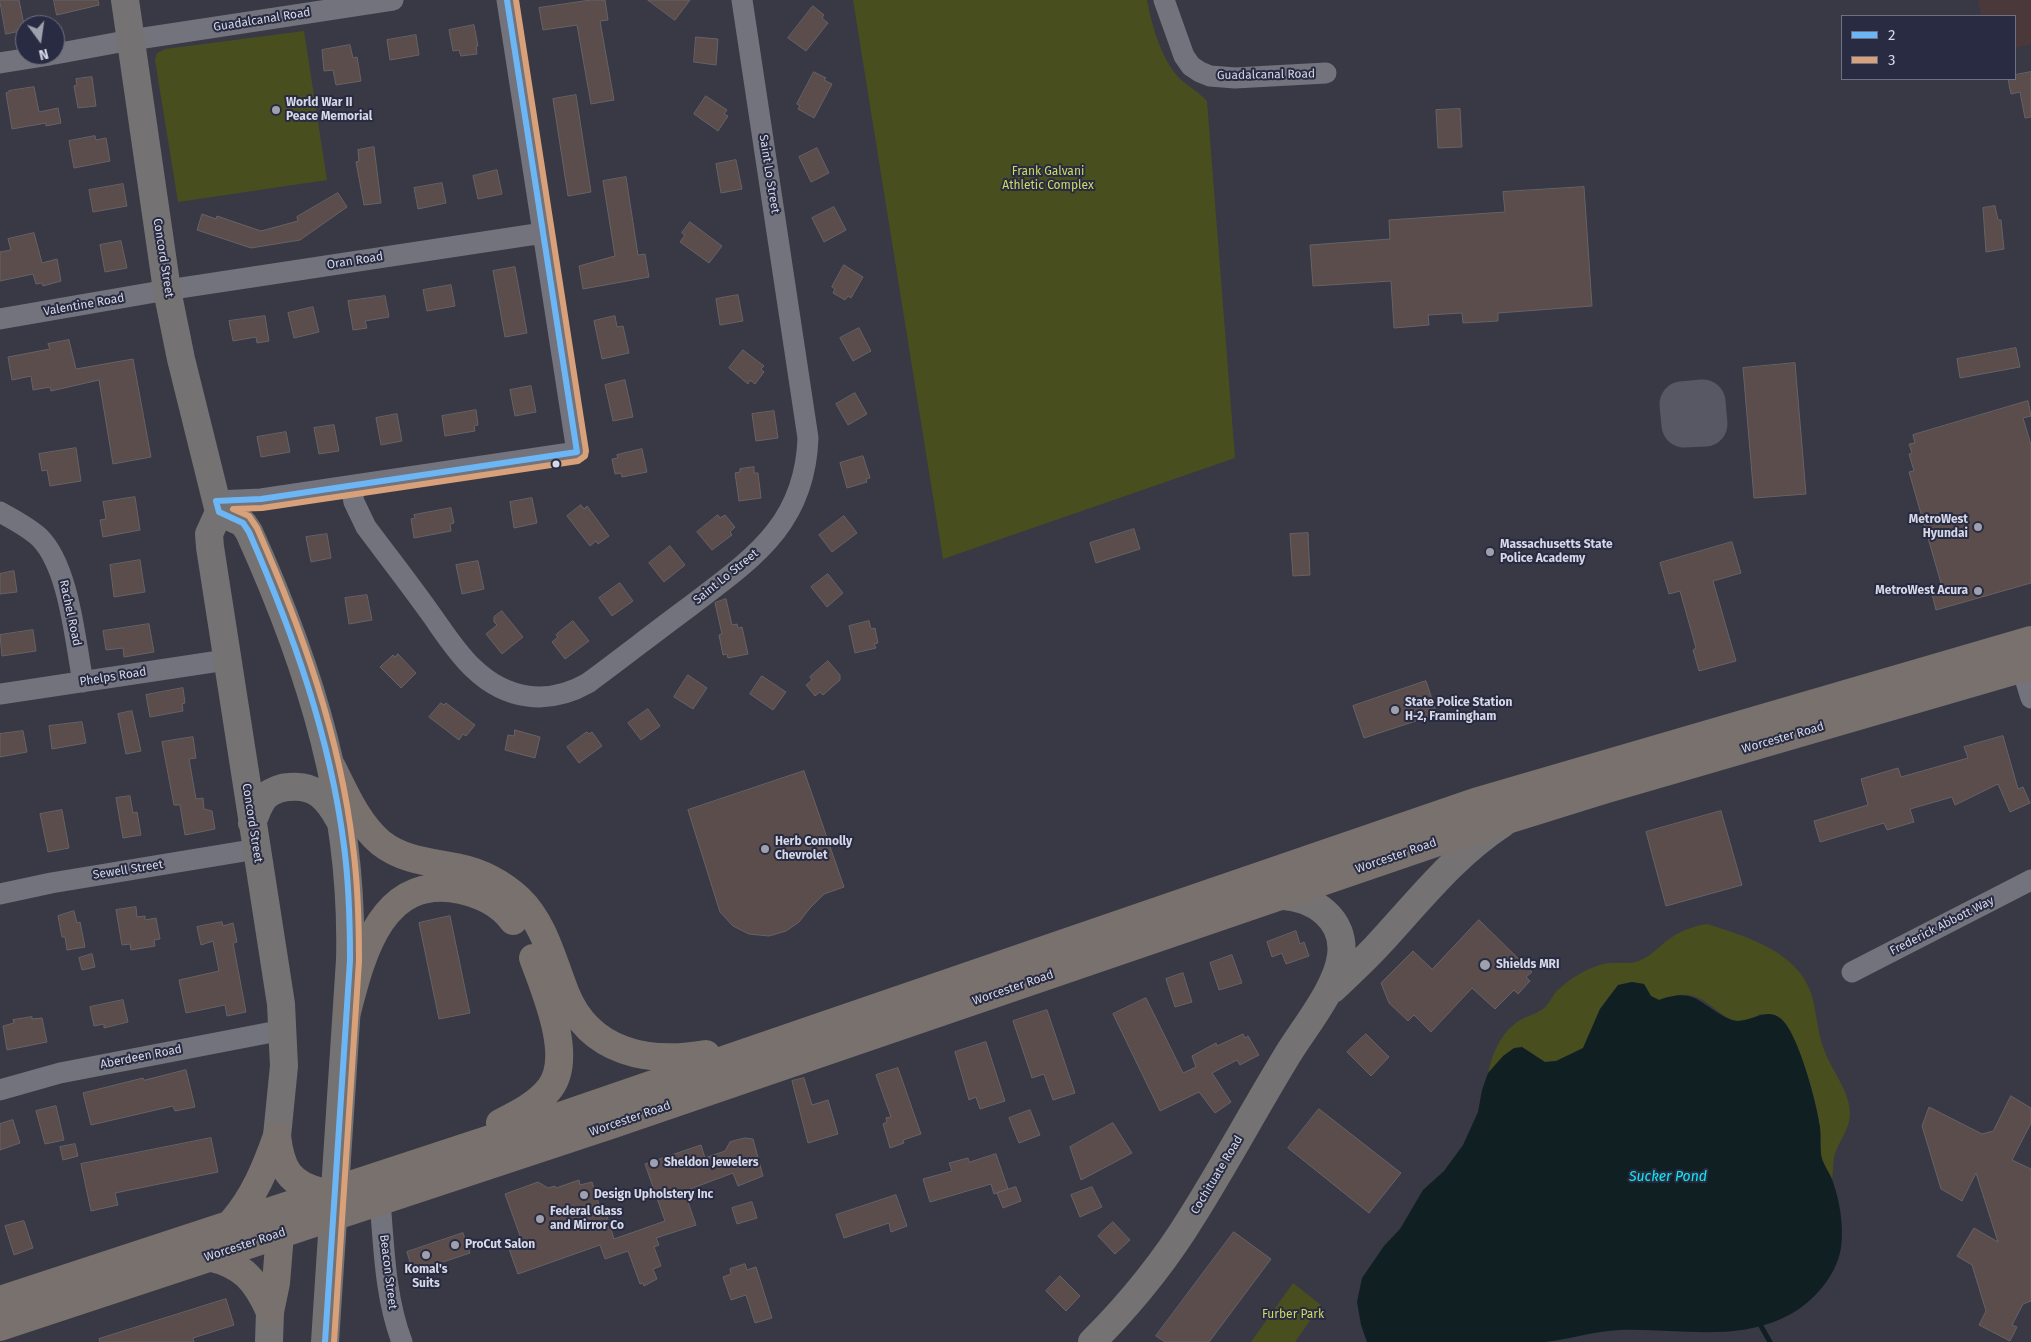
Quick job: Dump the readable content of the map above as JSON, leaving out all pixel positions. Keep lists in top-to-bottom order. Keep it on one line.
{"streets":{"highway":["Worcester Road"],"main road":["Concord Street","Cochituate Road"],"street":["Guadalcanal Road","Saint Lo Street","Oran Road","Valentine Road","Rachel Road","Phelps Road","Sewell Street","Frederick Abbott Way","Aberdeen Road","Beacon Street"]},"crossings":[["Guadalcanal Road","Concord Street"],["Concord Street","Oran Road"],["Concord Street","Valentine Road"],["Concord Street","Phelps Road"],["Concord Street","Sewell Street"],["Concord Street","Aberdeen Road"],["Oran Road","Valentine Road"],["Rachel Road","Phelps Road"],["Worcester Road","Cochituate Road"],["Worcester Road","Beacon Street"]],"water":["Sucker Pond"],"parks":["Frank Galvani Athletic Complex","Furber Park"],"places":["World War II Peace Memorial","MetroWest Hyundai","Massachusetts State Police Academy","MetroWest Acura","State Police Station H-2, Framingham","Herb Connolly Chevrolet","Shields MRI","Sheldon Jewelers","Design Upholstery Inc","Federal Glass and Mirror Co","ProCut Salon","Komal's Suits"],"lines":["transit line 2","transit line 3"],"legend":["2","3"],"north":"bottom"}
